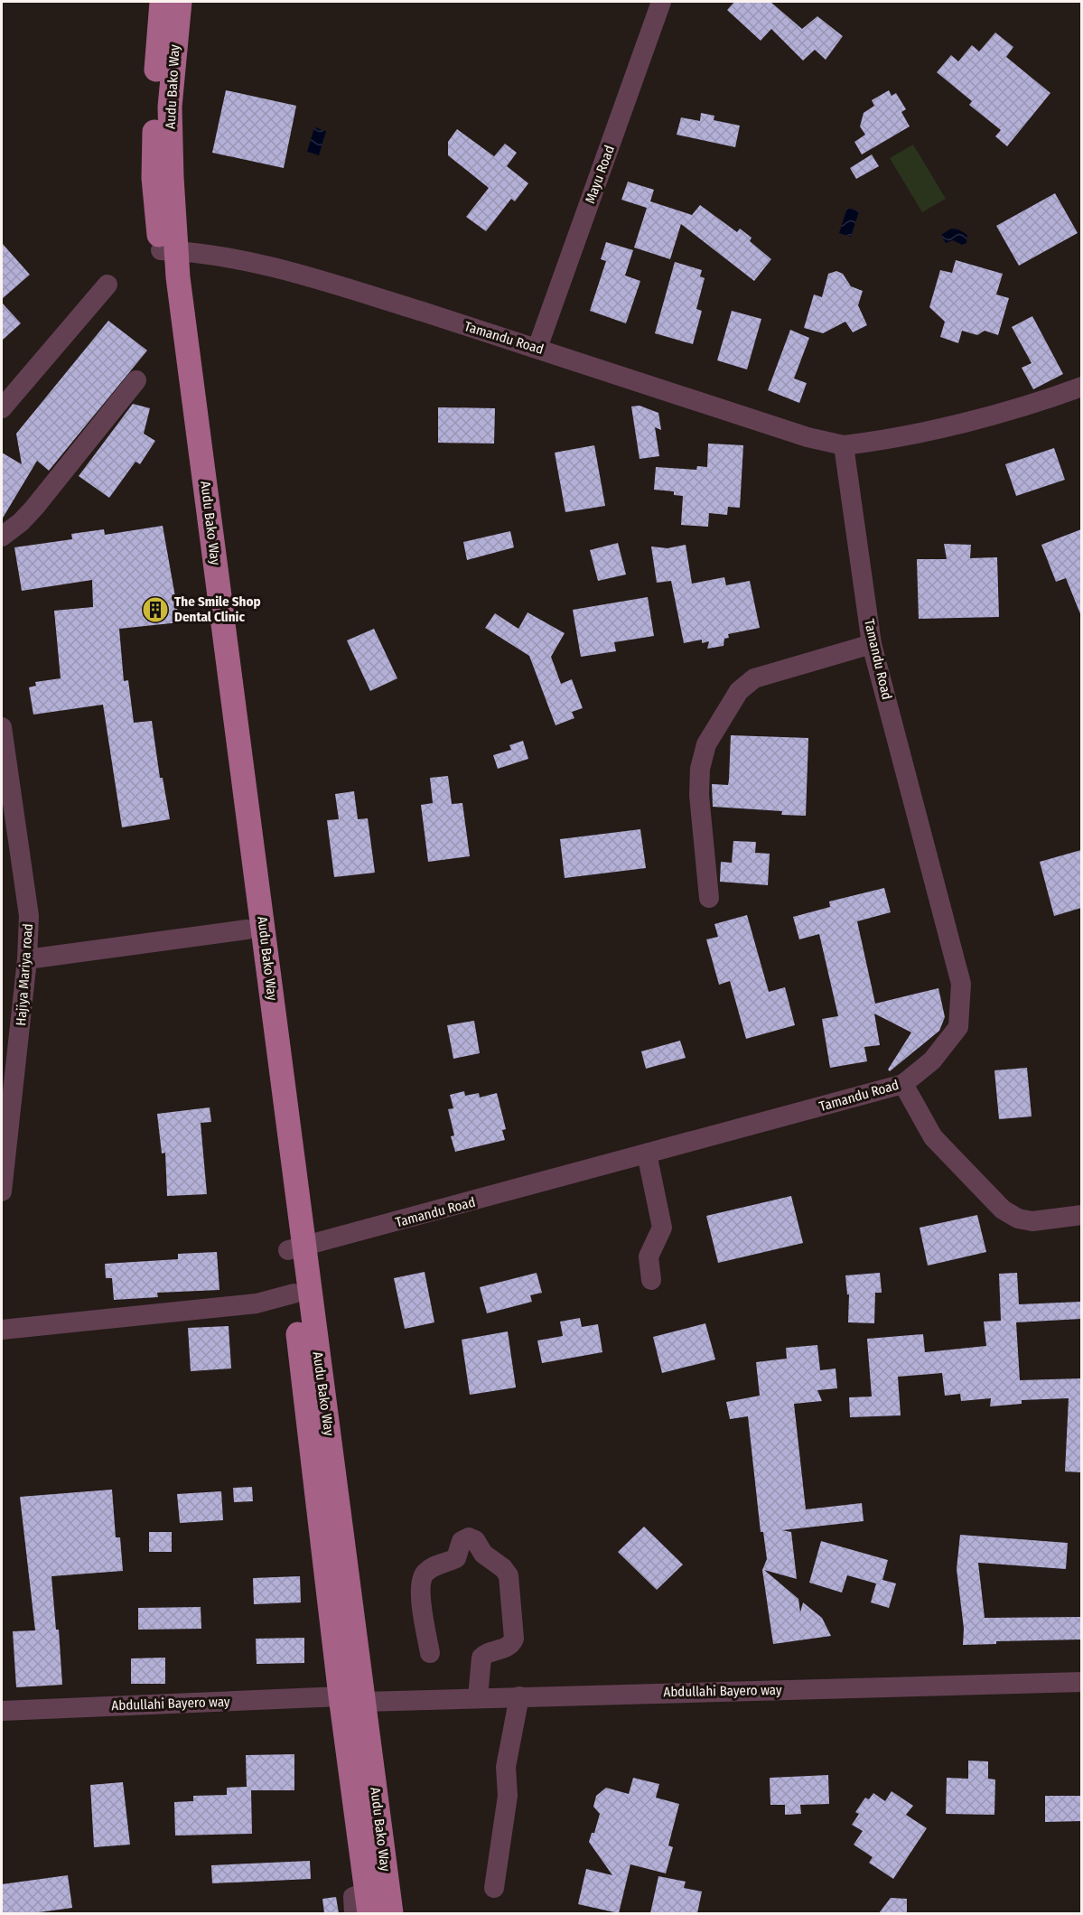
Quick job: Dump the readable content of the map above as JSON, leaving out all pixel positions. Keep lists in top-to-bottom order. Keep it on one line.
{"streets":{"main road":["Audu Bako Way"],"street":["Mayu Road","Tamandu Road","Hajiya Mariya road","Abdullahi Bayero way"]},"crossings":[["Audu Bako Way","Tamandu Road"],["Audu Bako Way","Abdullahi Bayero way"],["Mayu Road","Tamandu Road"]],"places":{"building":["The Smile Shop Dental Clinic"]}}
